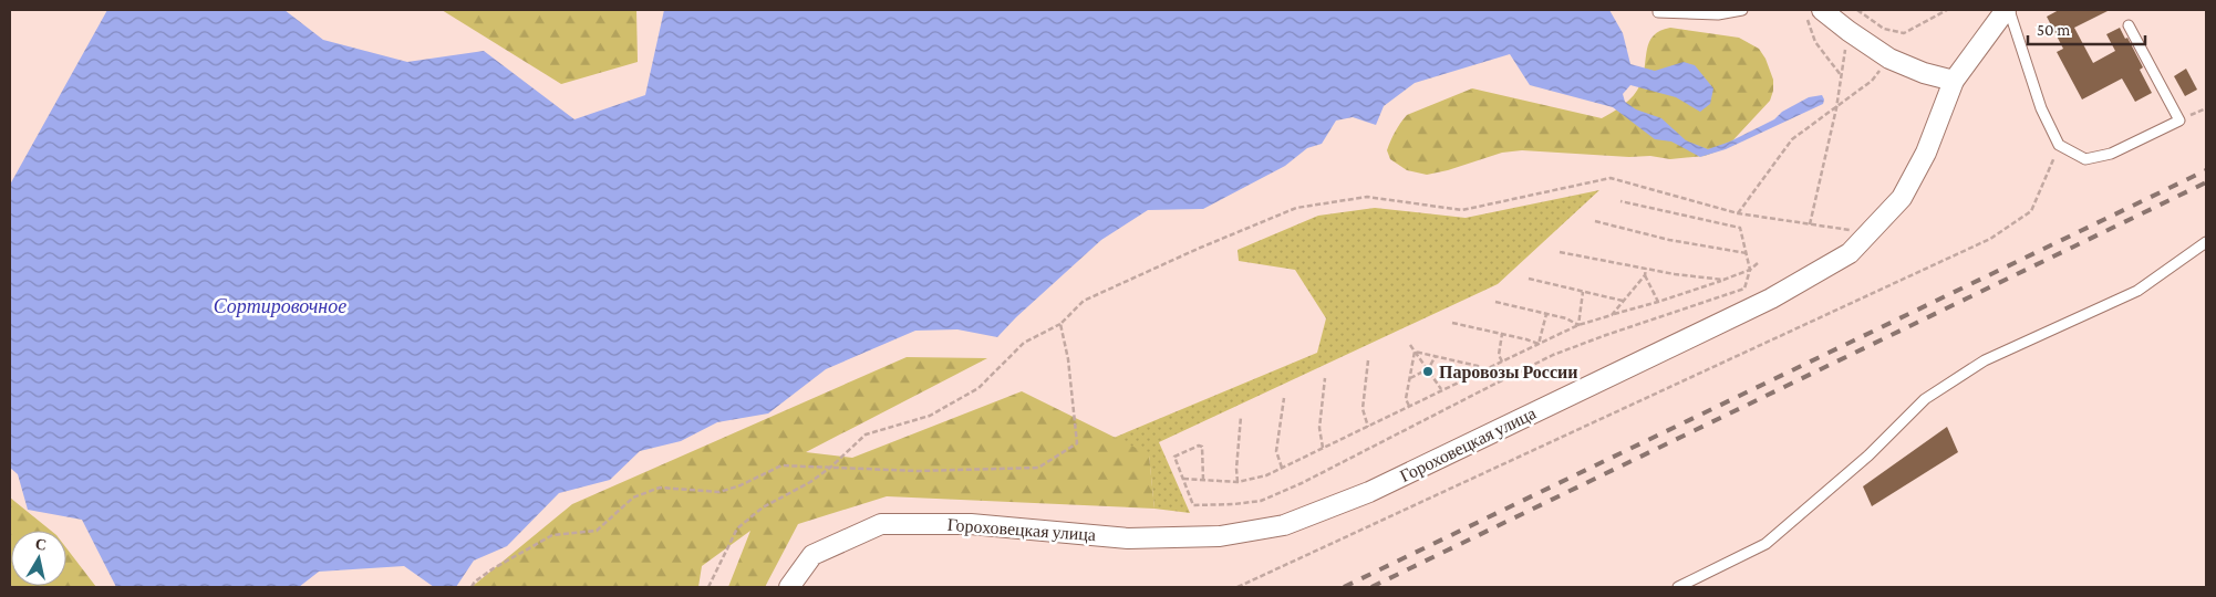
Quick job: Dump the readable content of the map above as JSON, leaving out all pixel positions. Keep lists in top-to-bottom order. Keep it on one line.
{"streets":{"street":["Гороховецкая улица"]},"water":["Сортировочное"],"places":["Паровозы России"],"scale_bar":"50 m","north":"top"}
